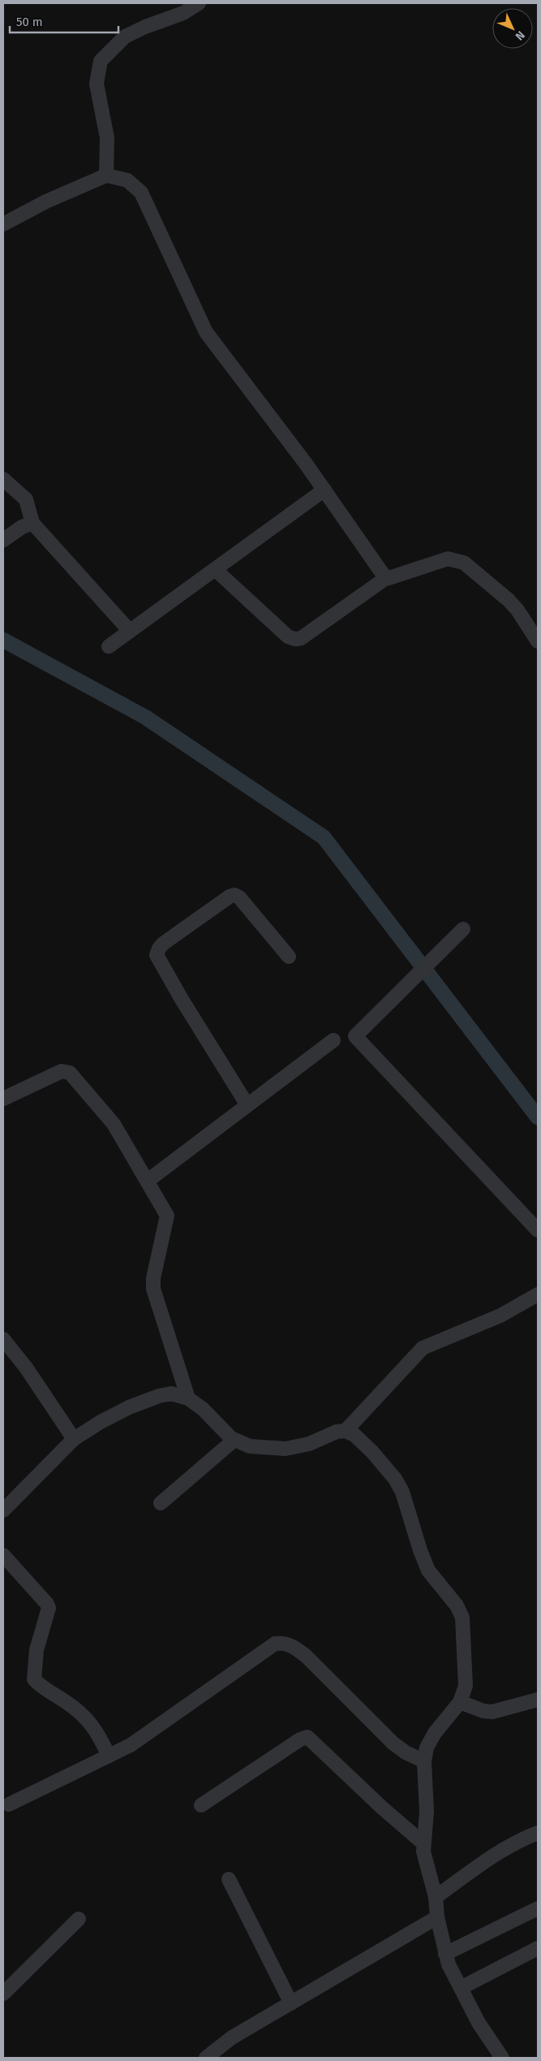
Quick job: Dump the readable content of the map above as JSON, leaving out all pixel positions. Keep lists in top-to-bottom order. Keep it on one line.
{"scale_bar":"50 m","north":"bottom right"}
